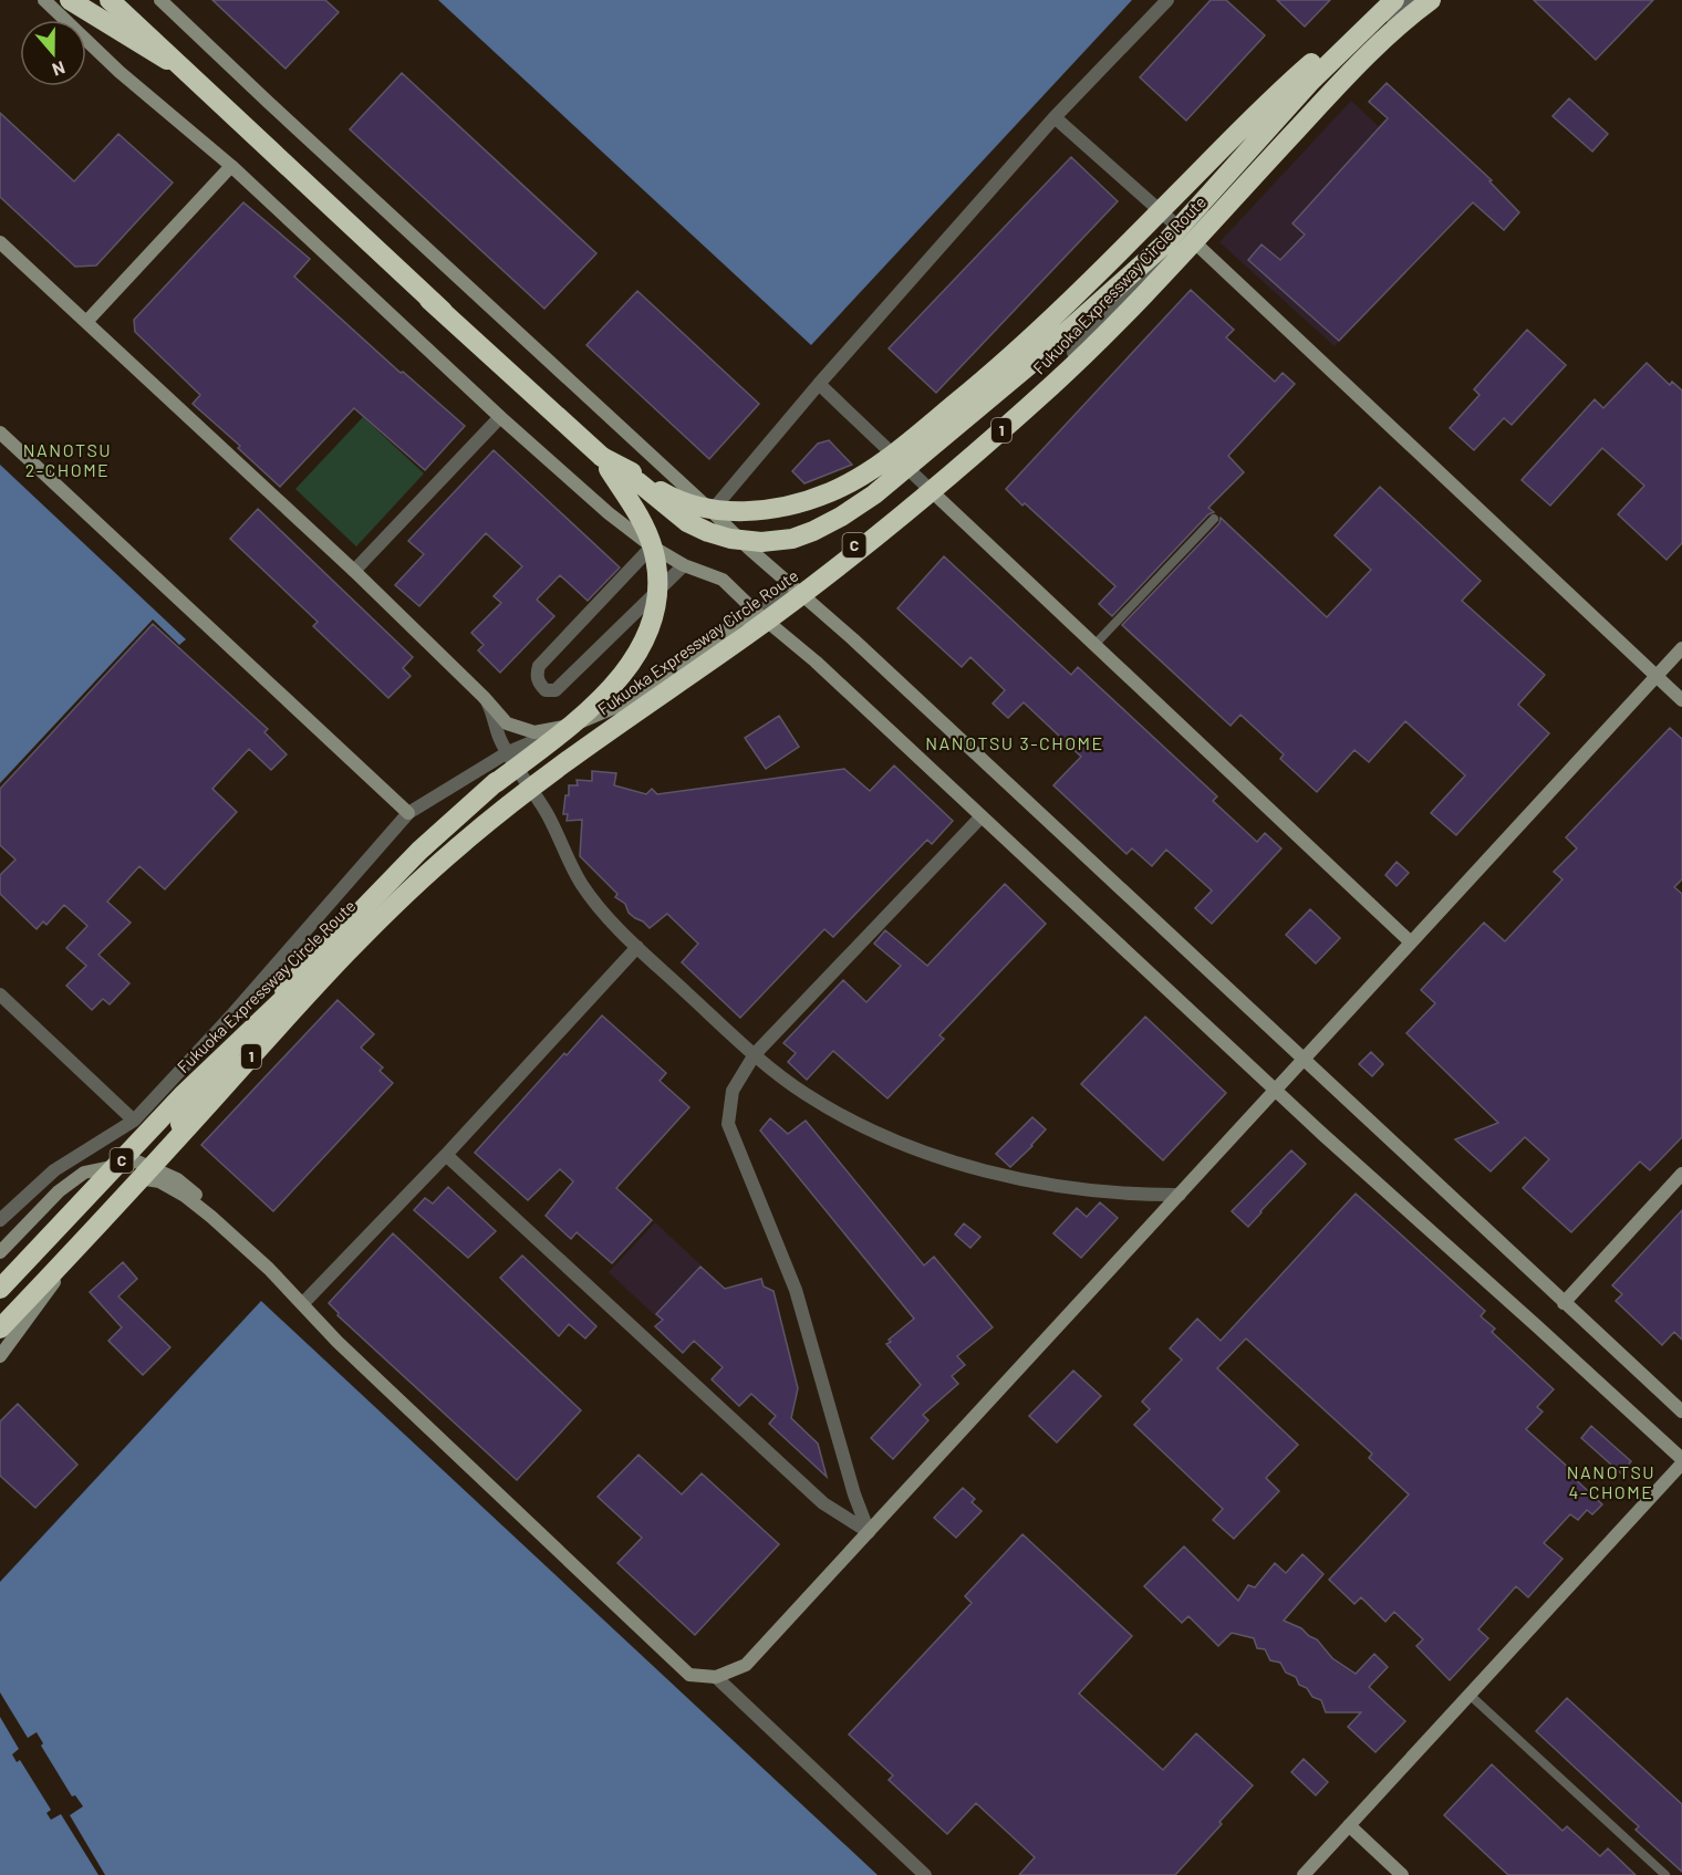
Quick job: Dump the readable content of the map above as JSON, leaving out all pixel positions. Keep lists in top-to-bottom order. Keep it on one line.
{"streets":{"highway":["Fukuoka Expressway Circle Route","1","C"]},"districts":["NANOTSU 2-CHOME","NANOTSU 3-CHOME","NANOTSU 4-CHOME"],"north":"bottom"}
